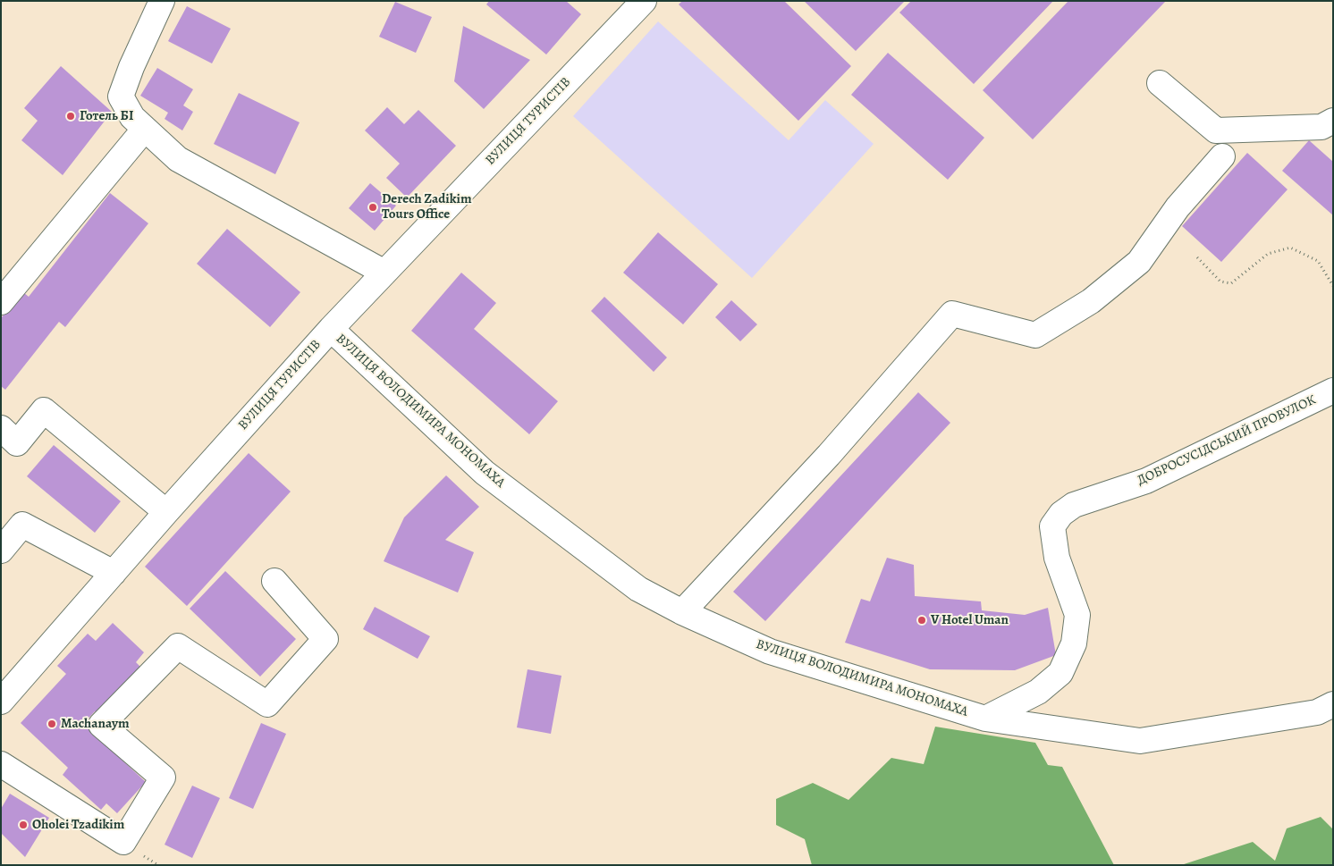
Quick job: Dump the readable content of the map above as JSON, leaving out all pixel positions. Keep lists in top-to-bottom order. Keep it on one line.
{"streets":{"street":["ВУЛИЦЯ ТУРИСТІВ","ВУЛИЦЯ ВОЛОДИМИРА МОНОМАХА","ДОБРОСУСІДСЬКИЙ ПРОВУЛОК"]},"crossings":[["ВУЛИЦЯ ТУРИСТІВ","ВУЛИЦЯ ВОЛОДИМИРА МОНОМАХА"],["ВУЛИЦЯ ВОЛОДИМИРА МОНОМАХА","ДОБРОСУСІДСЬКИЙ ПРОВУЛОК"]],"places":["Готель БІ","Derech Zadikim Tours Office","V Hotel Uman","Machanaym","Oholei Tzadikim"]}
